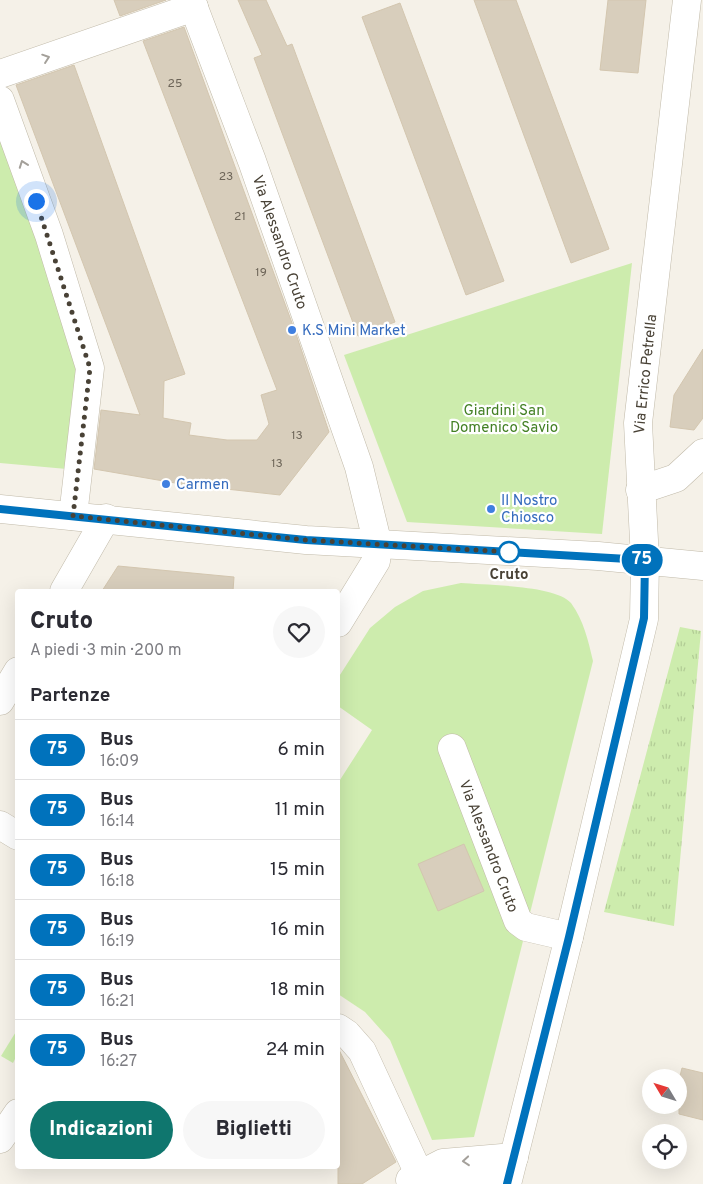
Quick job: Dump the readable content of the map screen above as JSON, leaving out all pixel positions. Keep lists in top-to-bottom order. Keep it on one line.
{"streets":{"street":["Via Alessandro Cruto","Via Errico Petrella"]},"crossings":[["Via Alessandro Cruto","Via Errico Petrella"]],"parks":["Giardini San Domenico Savio"],"places":["K.S Mini Market","Carmen","Il Nostro Chiosco","Cruto"],"lines":["bus line 75"],"house_numbers":["25","23","21","19","13","13"],"north":"top left","page":{"on_map":"75","heading":[["Cruto","A piedi · 3 min · 200 m"],"Partenze"],"list":[{"mark":"75","name":"Bus","note":"16:09","value":"6 min"},{"mark":"75","name":"Bus","note":"16:14","value":"11 min"},{"mark":"75","name":"Bus","note":"16:18","value":"15 min"},{"mark":"75","name":"Bus","note":"16:19","value":"16 min"},{"mark":"75","name":"Bus","note":"16:21","value":"18 min"},{"mark":"75","name":"Bus","note":"16:27","value":"24 min"}],"buttons":["Indicazioni","Biglietti"]}}
